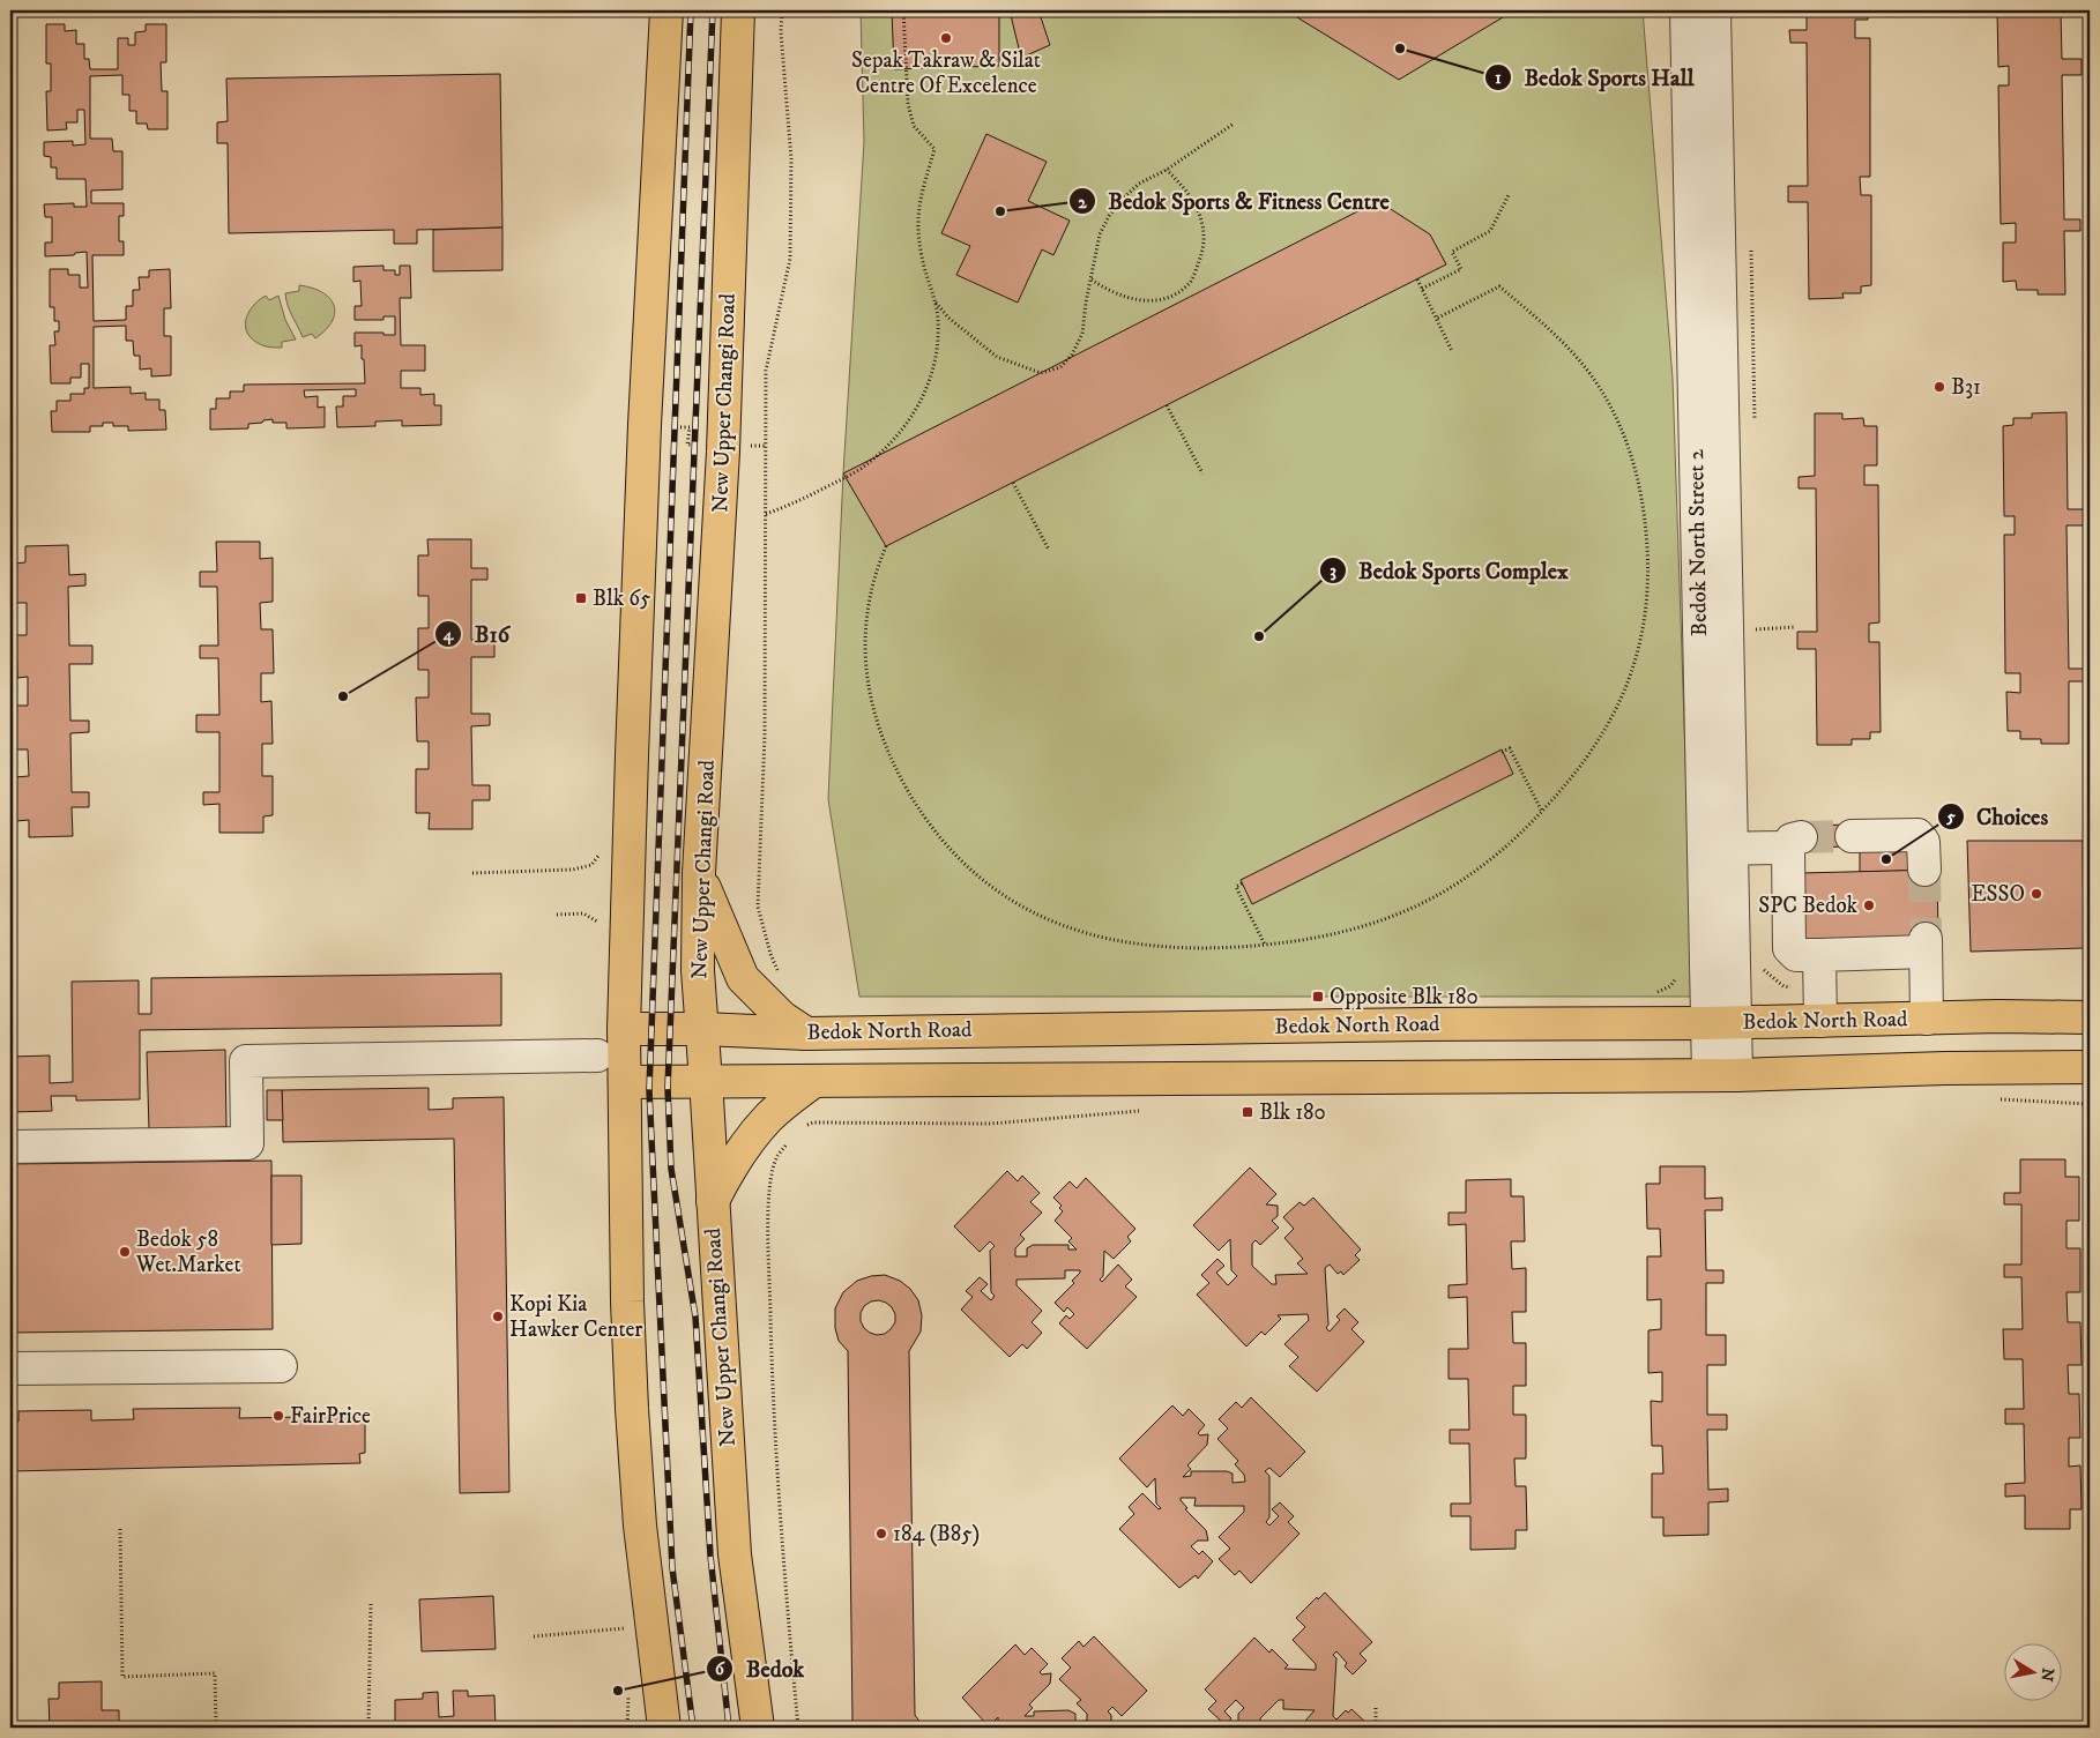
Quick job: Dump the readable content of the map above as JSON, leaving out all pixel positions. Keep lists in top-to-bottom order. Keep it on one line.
{"streets":{"main road":["New Upper Changi Road","Bedok North Road"],"street":["Bedok North Street 2"]},"crossings":[["New Upper Changi Road","Bedok North Road"],["Bedok North Street 2","Bedok North Road"]],"places":{"other":["Sepak Takraw & Silat Centre Of Excelence","Bedok Sports Hall","Bedok Sports & Fitness Centre","B31","Bedok Sports Complex","B16","Choices","ESSO","SPC Bedok","Bedok 58 Wet.Market","Kopi Kia Hawker Center","FairPrice","184 (B85)","Bedok"],"transit":["Blk 65","Opposite Blk 180","Blk 180"]},"north":"right"}
